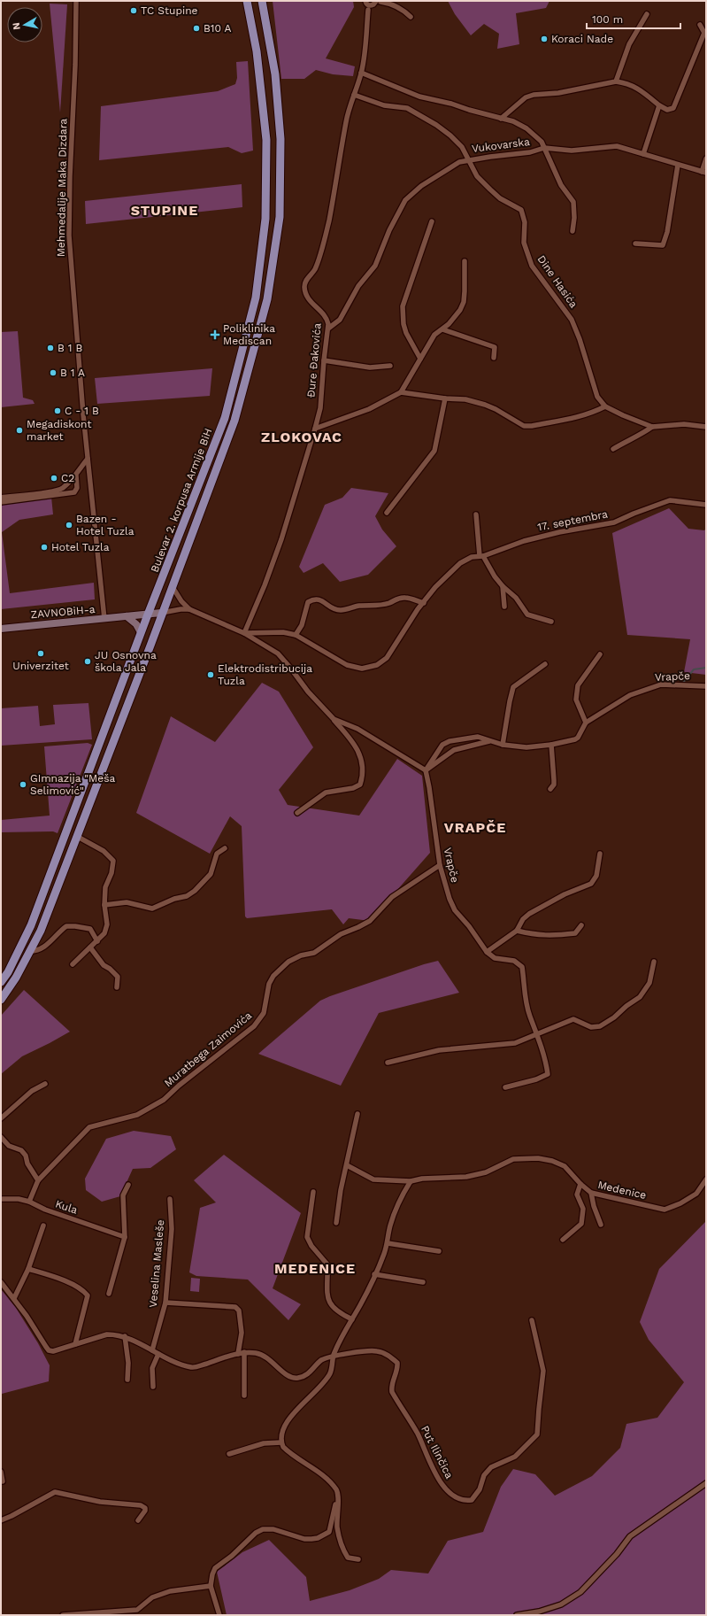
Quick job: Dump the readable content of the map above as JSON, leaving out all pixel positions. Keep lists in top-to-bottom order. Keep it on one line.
{"streets":{"main road":["Bulevar 2. korpusa Armije BiH"],"street":["Vukovarska","Mehmedalije Maka Dizdara","Dine Hasića","Đure Đakovića","17. septembra","ZAVNOBiH-a","Vrapče","Muratbega Zaimovića","Medenice","Kula","Veselina Masleše","Put Ilinčica"]},"crossings":[["Vukovarska","Dine Hasića"],["Vukovarska","Đure Đakovića"],["Mehmedalije Maka Dizdara","ZAVNOBiH-a"],["Đure Đakovića","17. septembra"],["Bulevar 2. korpusa Armije BiH","17. septembra"],["Vrapče","Muratbega Zaimovića"],["Muratbega Zaimovića","Kula"]],"districts":["STUPINE","ZLOKOVAC","VRAPČE","MEDENICE"],"places":{"other":["TC Stupine","B10 A","Koraci Nade","B 1 B","B 1 A","C - 1 B","Megadiskont market","C2","Bazen - Hotel Tuzla","Hotel Tuzla","Univerzitet","JU Osnovna škola Jala","Elektrodistribucija Tuzla","GImnazija \"Meša Selimović\""],"health":["Poliklinika Mediscan"]},"scale_bar":"100 m","north":"left"}
